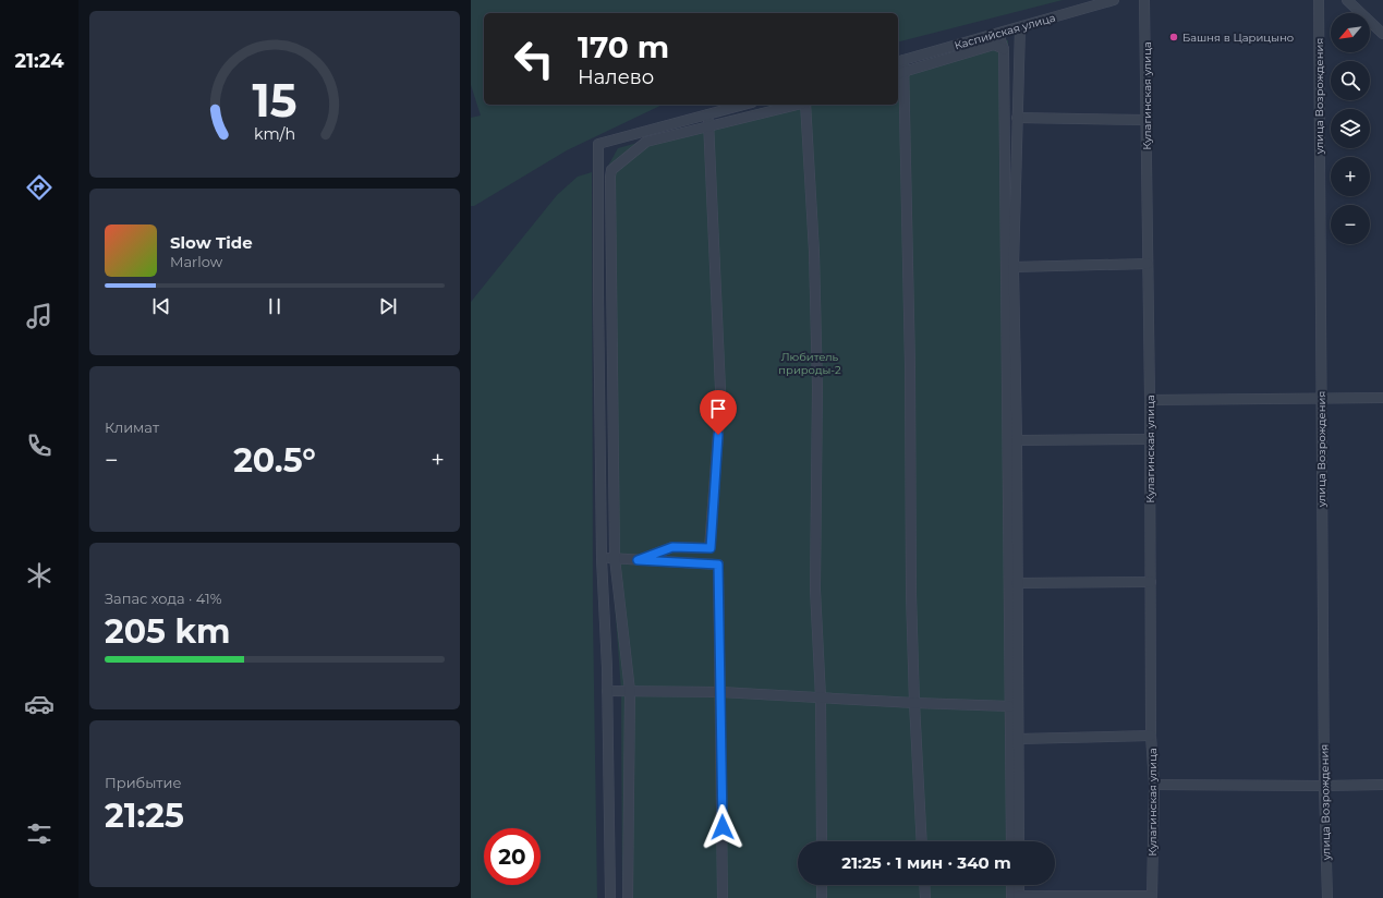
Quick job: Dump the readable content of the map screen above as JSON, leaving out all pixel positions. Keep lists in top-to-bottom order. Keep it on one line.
{"streets":{"street":["Каспийская улица","Кулагинская улица","улица Возрождения"]},"parks":["Любитель природы-2"],"places":["Башня в Царицыно"],"north":"bottom left","page":{"tabs":"21:24","map_buttons":["+","−"],"turn":["170 m","Налево"],"song":["Slow Tide","Marlow"],"tile":["Климат",["Запас хода · 41%","205 km"],["Прибытие","21:25"]],"heat":["−","20.5°","+"],"limit":"20","trip":"21:25 · 1 мин · 340 m","gauge":["15","km/h"]}}
